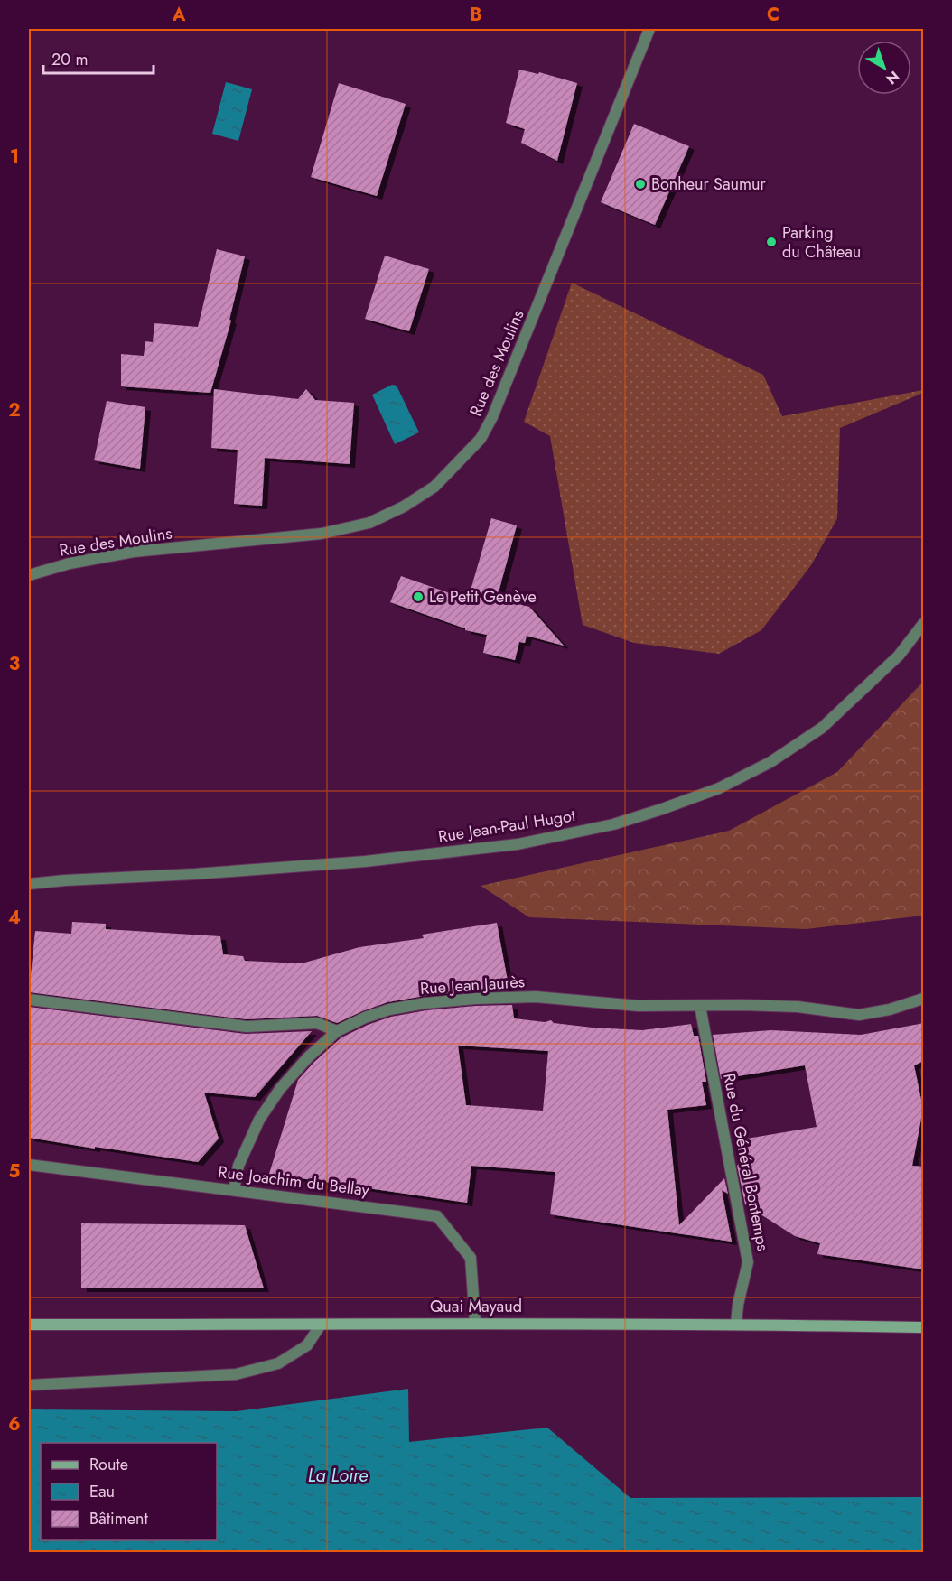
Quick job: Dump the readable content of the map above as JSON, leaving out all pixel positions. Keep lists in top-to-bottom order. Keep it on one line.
{"streets":{"main road":["Quai Mayaud"],"street":["Rue des Moulins","Rue Jean-Paul Hugot","Rue Jean Jaurès","Rue du Général Bontemps","Rue Joachim du Bellay"]},"crossings":[["Rue Jean Jaurès","Rue du Général Bontemps"],["Rue Jean Jaurès","Rue Joachim du Bellay"],["Rue du Général Bontemps","Quai Mayaud"],["Rue Joachim du Bellay","Quai Mayaud"]],"water":["La Loire"],"places":["Bonheur Saumur","Parking du Château","Le Petit Genève"],"legend":["Route","Eau","Bâtiment"],"scale_bar":"20 m","north":"bottom right","grid":{"columns":["A","B","C"],"rows":["1","2","3","4","5","6"]}}
